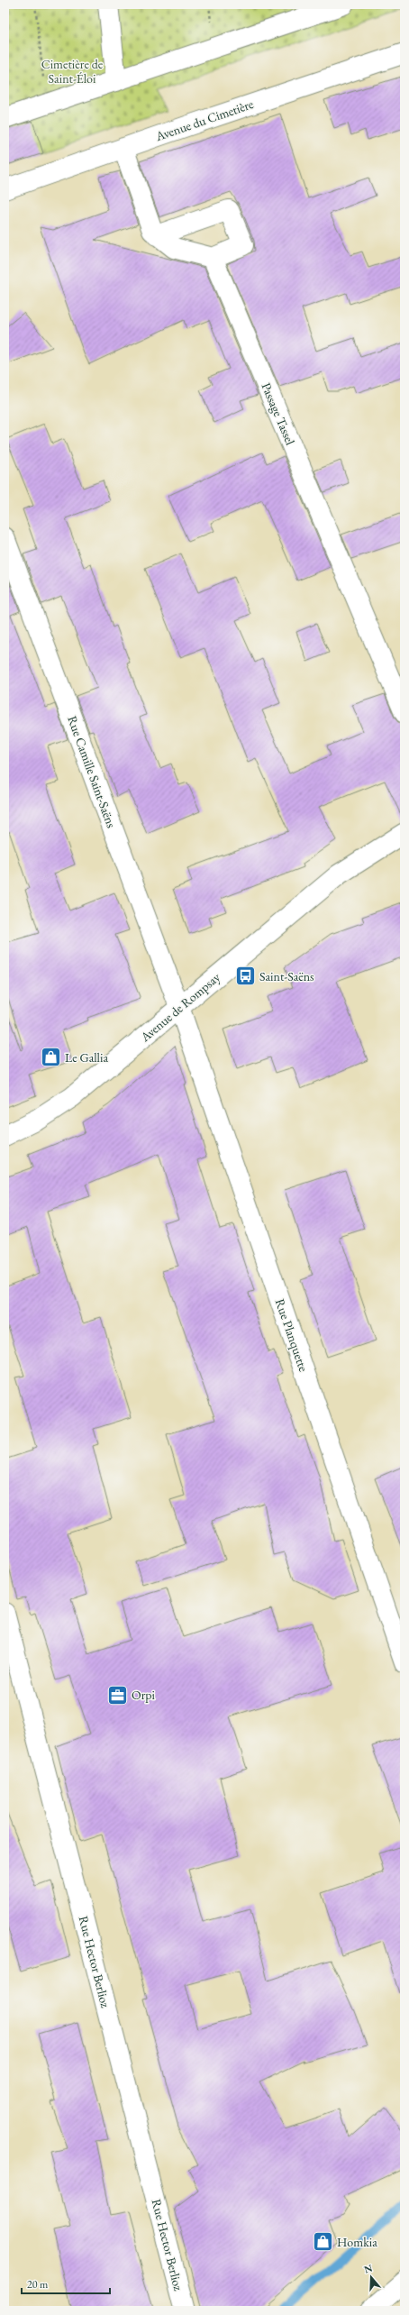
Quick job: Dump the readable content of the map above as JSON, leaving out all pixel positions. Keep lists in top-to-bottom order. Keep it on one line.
{"streets":{"street":["Avenue du Cimetière","Passage Tassel","Rue Camille Saint-Saëns","Avenue de Rompsay","Rue Planquette","Rue Hector Berlioz"]},"crossings":[["Rue Camille Saint-Saëns","Avenue de Rompsay"],["Rue Camille Saint-Saëns","Rue Planquette"],["Avenue de Rompsay","Rue Planquette"]],"parks":["Cimetière de Saint-Éloi"],"places":{"bus stop":["Saint-Saëns"],"shop":["Le Gallia","Homkia"],"office":["Orpi"]},"scale_bar":"20 m","north":"top"}
